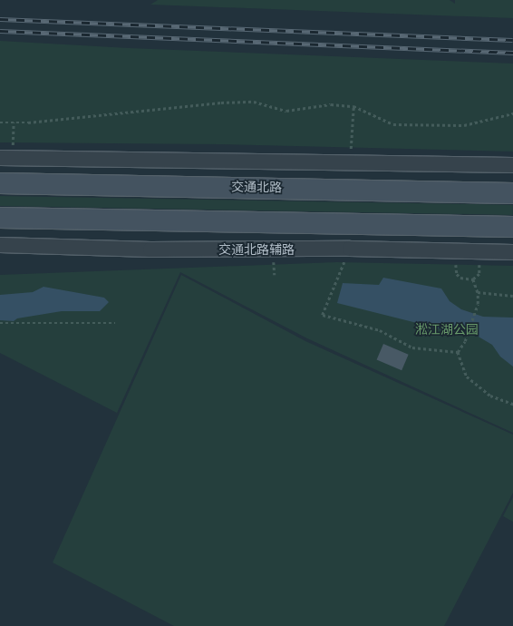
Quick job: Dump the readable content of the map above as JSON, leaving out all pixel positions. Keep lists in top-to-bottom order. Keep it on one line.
{"streets":{"main road":["交通北路"],"street":["交通北路辅路"]},"parks":["淞江湖公园"]}
